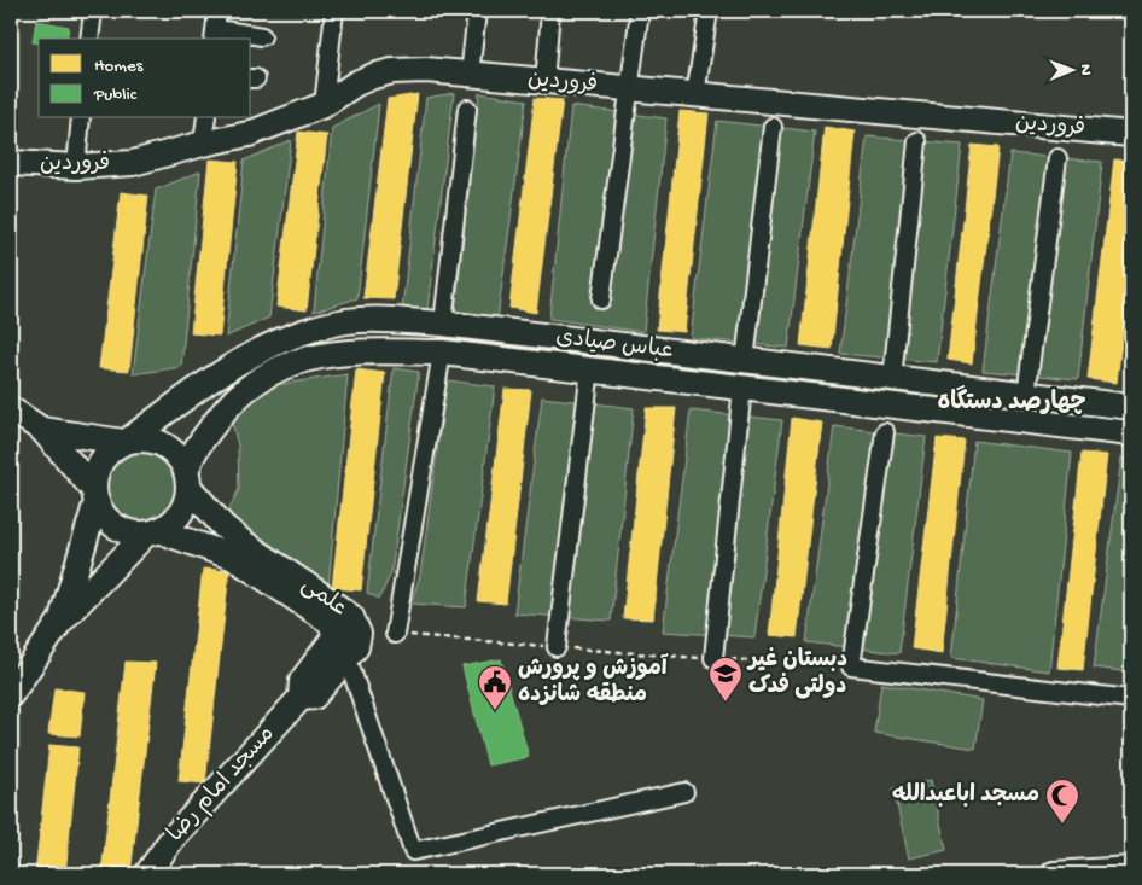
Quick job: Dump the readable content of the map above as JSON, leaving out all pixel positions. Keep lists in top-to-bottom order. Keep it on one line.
{"streets":{"street":["فروردین","عباس صیادی","علمی","مسجد امام رضا"]},"crossings":[["عباس صیادی","علمی"],["علمی","مسجد امام رضا"]],"districts":["چهارصد دستگاه"],"places":{"school or university":["دبستان غیر دولتی فدک"],"public building":["آموزش و پرورش منطقه شانزده"],"mosque":["مسجد اباعبدالله"]},"legend":["Homes","Public"],"north":"right"}
